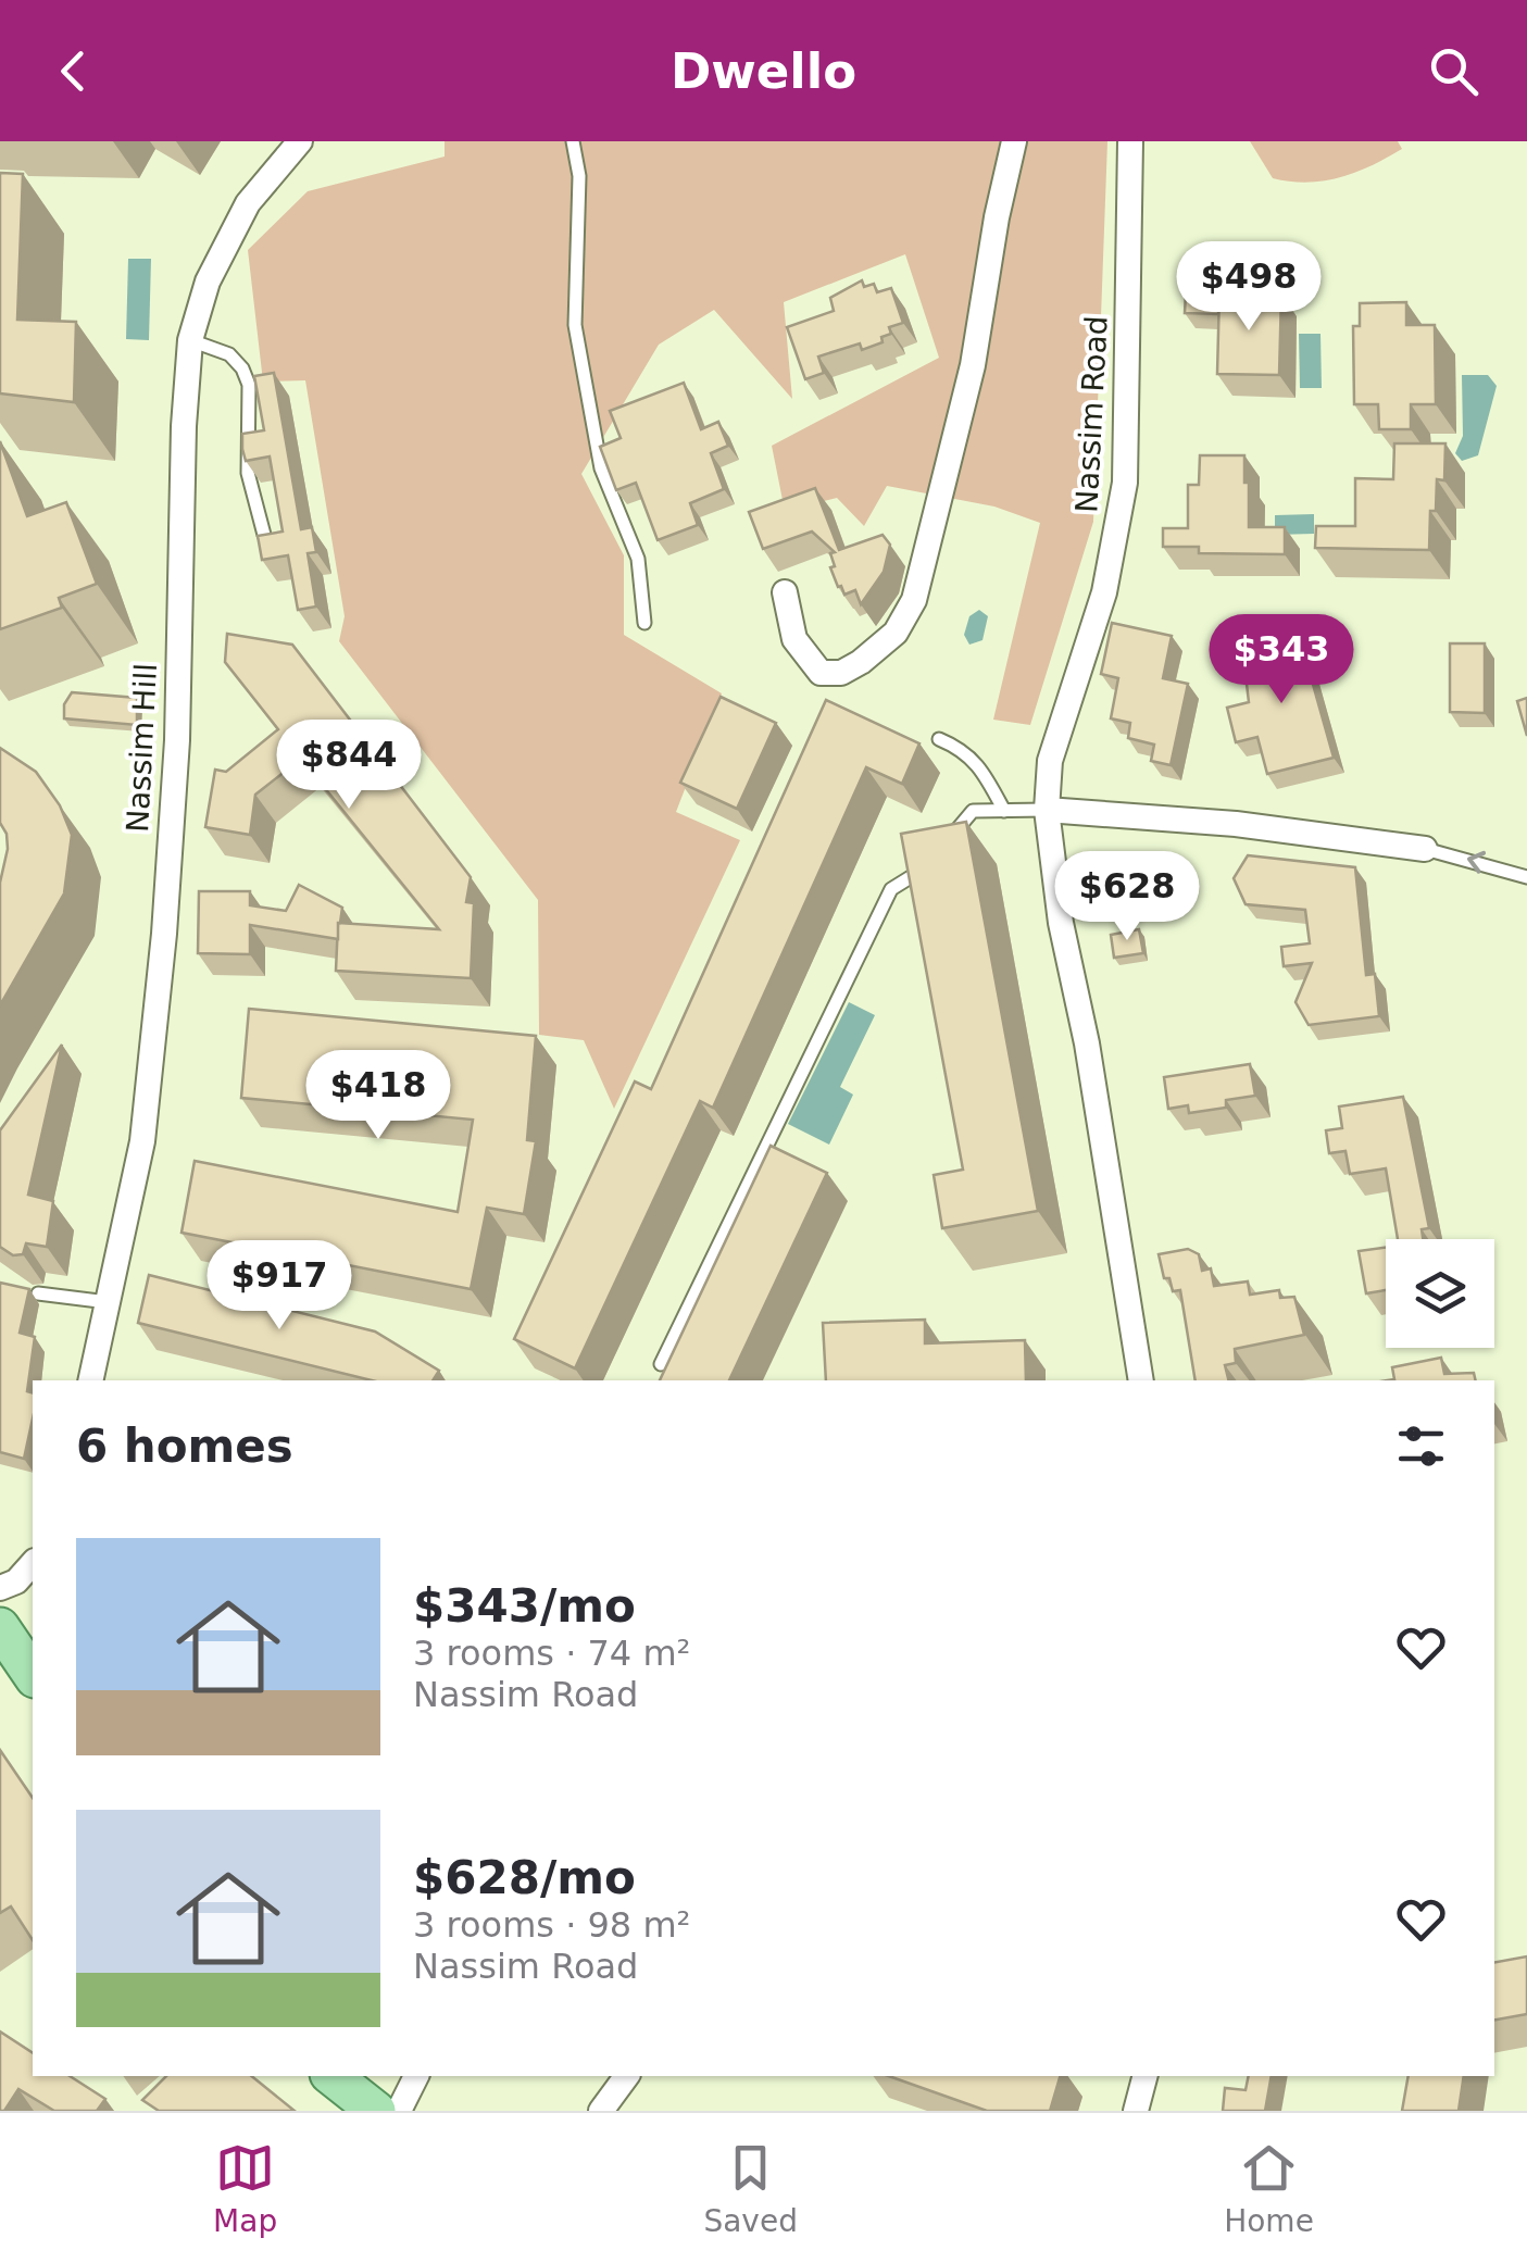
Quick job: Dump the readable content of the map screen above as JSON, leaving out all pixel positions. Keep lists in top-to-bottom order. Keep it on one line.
{"streets":{"street":["Nassim Road","Nassim Hill"]},"page":{"header":"Dwello","price":["$498","$343","$844","$628","$418","$917"],"heading":"6 homes","list":[{"name":"$343/mo","note":"3 rooms · 74 m² · Nassim Road"},{"name":"$628/mo","note":"3 rooms · 98 m² · Nassim Road"}],"tabs":["Map","Saved","Home"]}}
